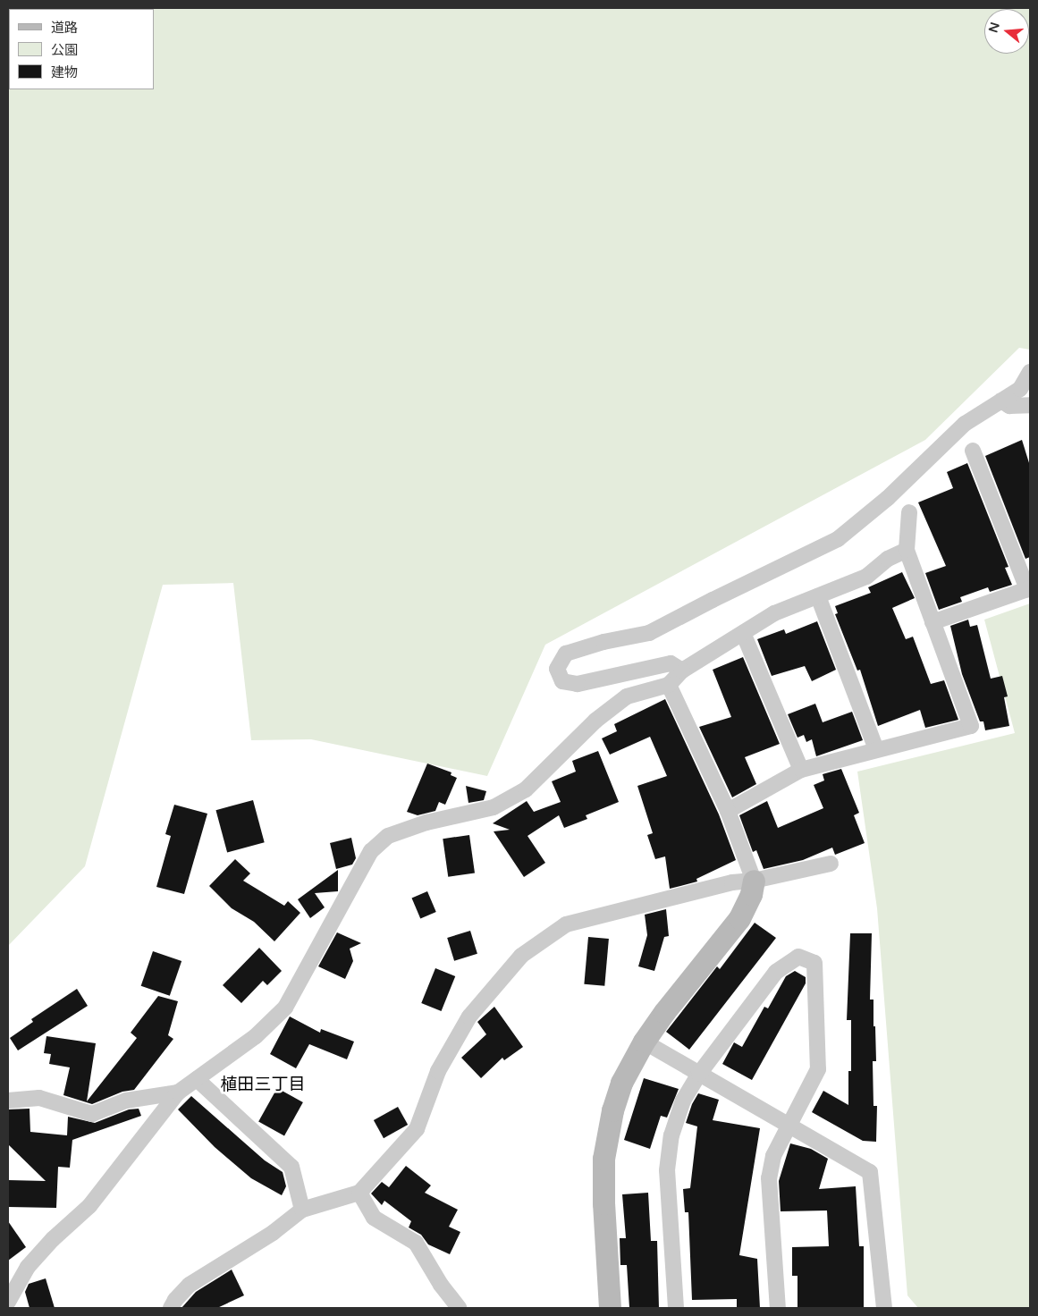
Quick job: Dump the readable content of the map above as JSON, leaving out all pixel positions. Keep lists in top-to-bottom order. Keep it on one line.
{"districts":["植田三丁目"],"legend":["道路","公園","建物"],"north":"left"}
